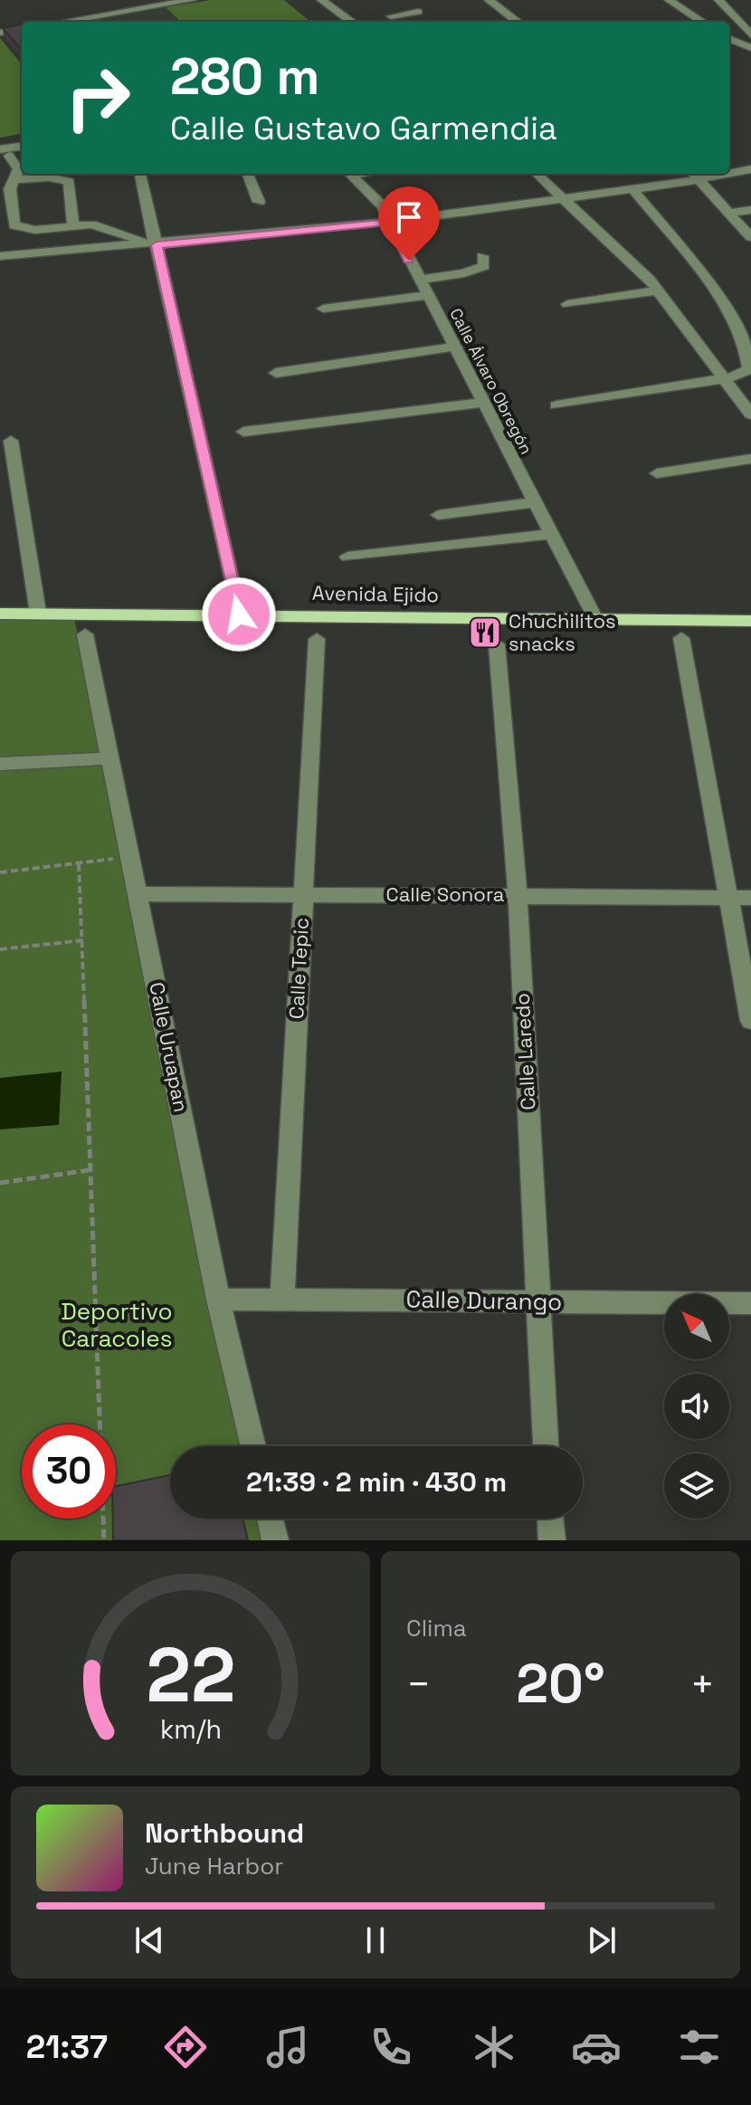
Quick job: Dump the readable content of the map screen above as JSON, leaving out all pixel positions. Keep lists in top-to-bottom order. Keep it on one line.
{"streets":{"main road":["Avenida Ejido"],"street":["Calle Álvaro Obregón","Calle Sonora","Calle Tepic","Calle Uruapan","Calle Laredo","Calle Durango"]},"crossings":[["Calle Álvaro Obregón","Avenida Ejido"],["Calle Sonora","Calle Tepic"],["Calle Sonora","Calle Uruapan"],["Calle Sonora","Calle Laredo"],["Calle Tepic","Calle Durango"],["Calle Uruapan","Calle Durango"],["Calle Laredo","Calle Durango"]],"parks":["Deportivo Caracoles"],"places":{"restaurant":["Chuchilitos snacks"]},"north":"top left","page":{"turn":["280 m","Calle Gustavo Garmendia"],"limit":"30","trip":"21:39 · 2 min · 430 m","tile":"Clima","heat":["−","20°","+"],"song":["Northbound","June Harbor"],"tabs":"21:37","gauge":["22","km/h"]}}
